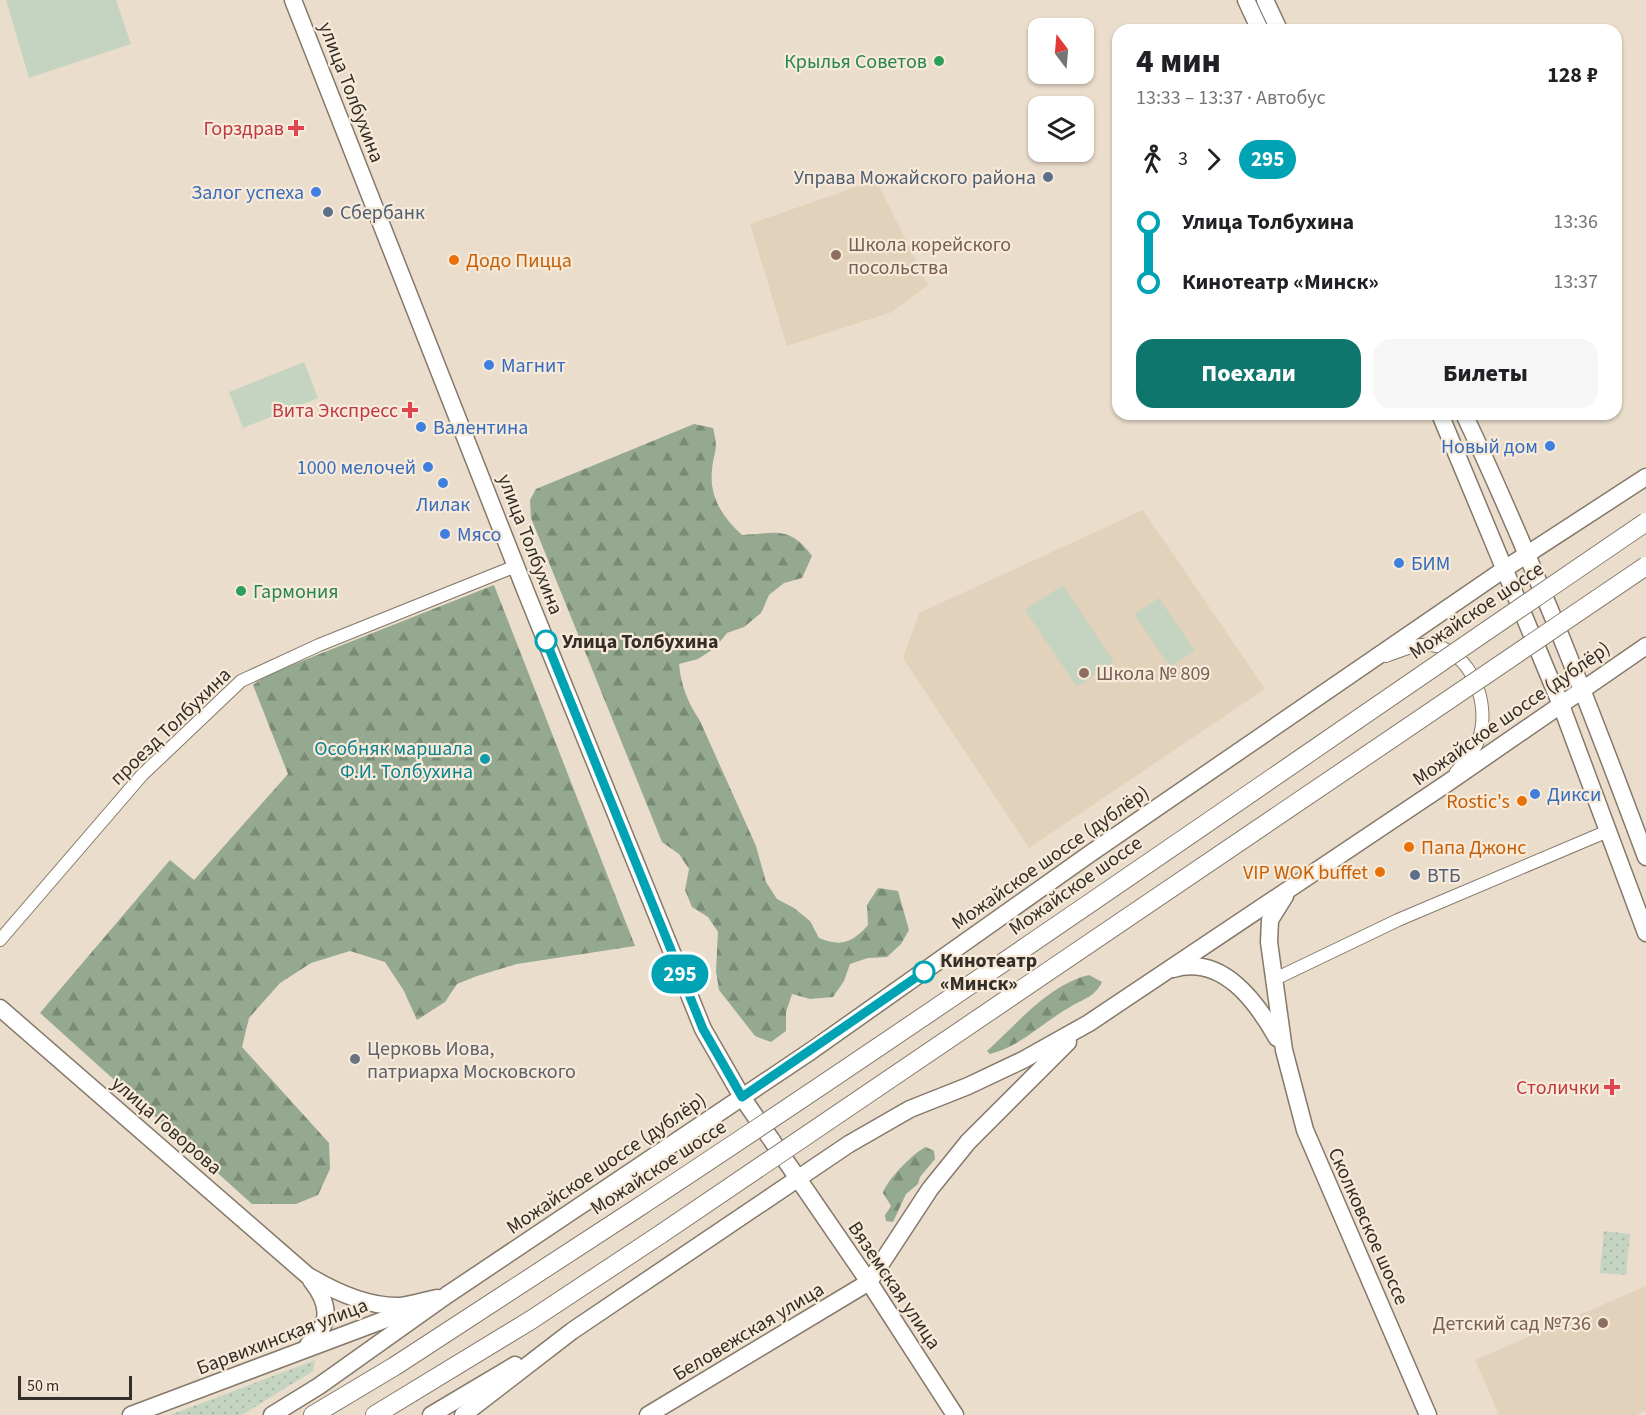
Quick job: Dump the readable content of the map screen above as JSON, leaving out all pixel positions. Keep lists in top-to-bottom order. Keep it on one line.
{"streets":{"main road":["улица Толбухина","Можайское шоссе","Можайское шоссе (дублёр)","улица Говорова","Сколковское шоссе","Вяземская улица","Беловежская улица","Барвихинская улица"],"street":["проезд Толбухина"]},"crossings":[["улица Толбухина","Можайское шоссе (дублёр)"],["улица Толбухина","проезд Толбухина"],["улица Толбухина","Вяземская улица"],["Можайское шоссе (дублёр)","улица Говорова"],["Можайское шоссе (дублёр)","Сколковское шоссе"],["Можайское шоссе (дублёр)","Вяземская улица"],["Можайское шоссе (дублёр)","Барвихинская улица"],["улица Говорова","Барвихинская улица"],["Вяземская улица","Беловежская улица"]],"places":{"other":["Крылья Советов","Управа Можайского района","Залог успеха","Сбербанк","Школа корейского посольства","Додо Пицца","Магнит","Валентина","Новый дом","1000 мелочей","Лилак","Мясо","БИМ","Гармония","Улица Толбухина","Школа № 809","Особняк маршала Ф.И. Толбухина","Дикси","Rostic's","Папа Джонс","VIP WOK buffet","ВТБ","Кинотеатр «Минск»","Церковь Иова, патриарха Московского","Детский сад №736"],"health":["Горздрав","Вита Экспресс","Столички"]},"lines":["bus line 295"],"scale_bar":"50 m","north":"top","page":{"on_map":"295","heading":["4 мин","13:33 – 13:37 · Автобус","128 ₽"],"legs":["3","295"],"list":[{"name":"Улица Толбухина","value":"13:36"},{"name":"Кинотеатр «Минск»","value":"13:37"}],"buttons":["Поехали","Билеты"],"scale":"50 m"}}
